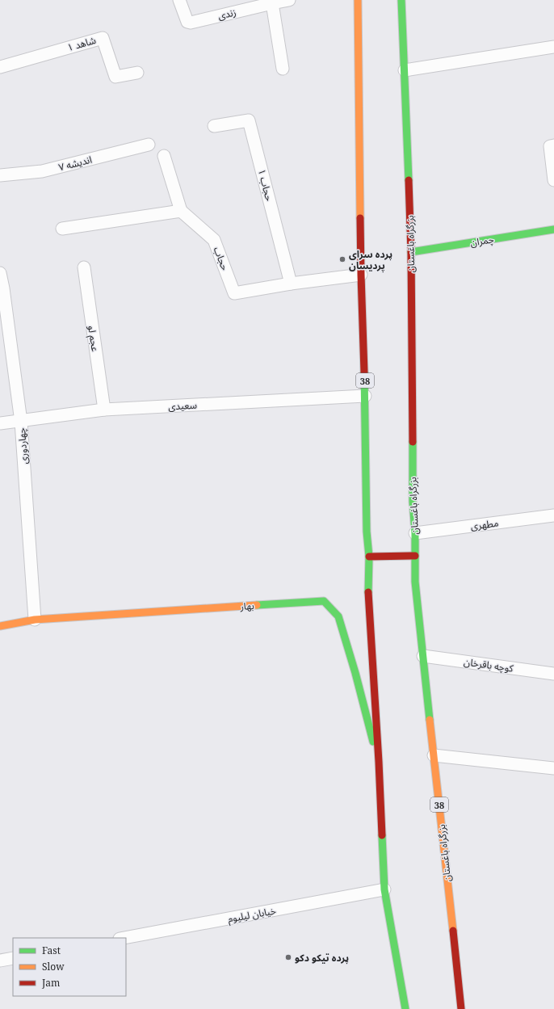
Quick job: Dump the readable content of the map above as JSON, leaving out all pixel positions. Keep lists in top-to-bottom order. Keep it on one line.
{"streets":{"main road":["چمران","بزرگراه باغستان","38","بهار"],"street":["زندی","شاهد ۱","اندیشه ۷","حجاب ۱","حجاب","عجم لو","سعیدی","چهاردوری","مطهری","کوچه باقرخان","خیابان لیلیوم"]},"crossings":[["حجاب ۱","حجاب"],["چمران","بزرگراه باغستان"],["بزرگراه باغستان","مطهری"],["بزرگراه باغستان","کوچه باقرخان"],["حجاب","38"],["عجم لو","سعیدی"],["38","سعیدی"],["38","بهار"],["38","خیابان لیلیوم"],["سعیدی","چهاردوری"],["چهاردوری","بهار"]],"places":["پرده سرای پردیسان","پرده تیکو دکو"],"legend":["Fast","Slow","Jam"]}
